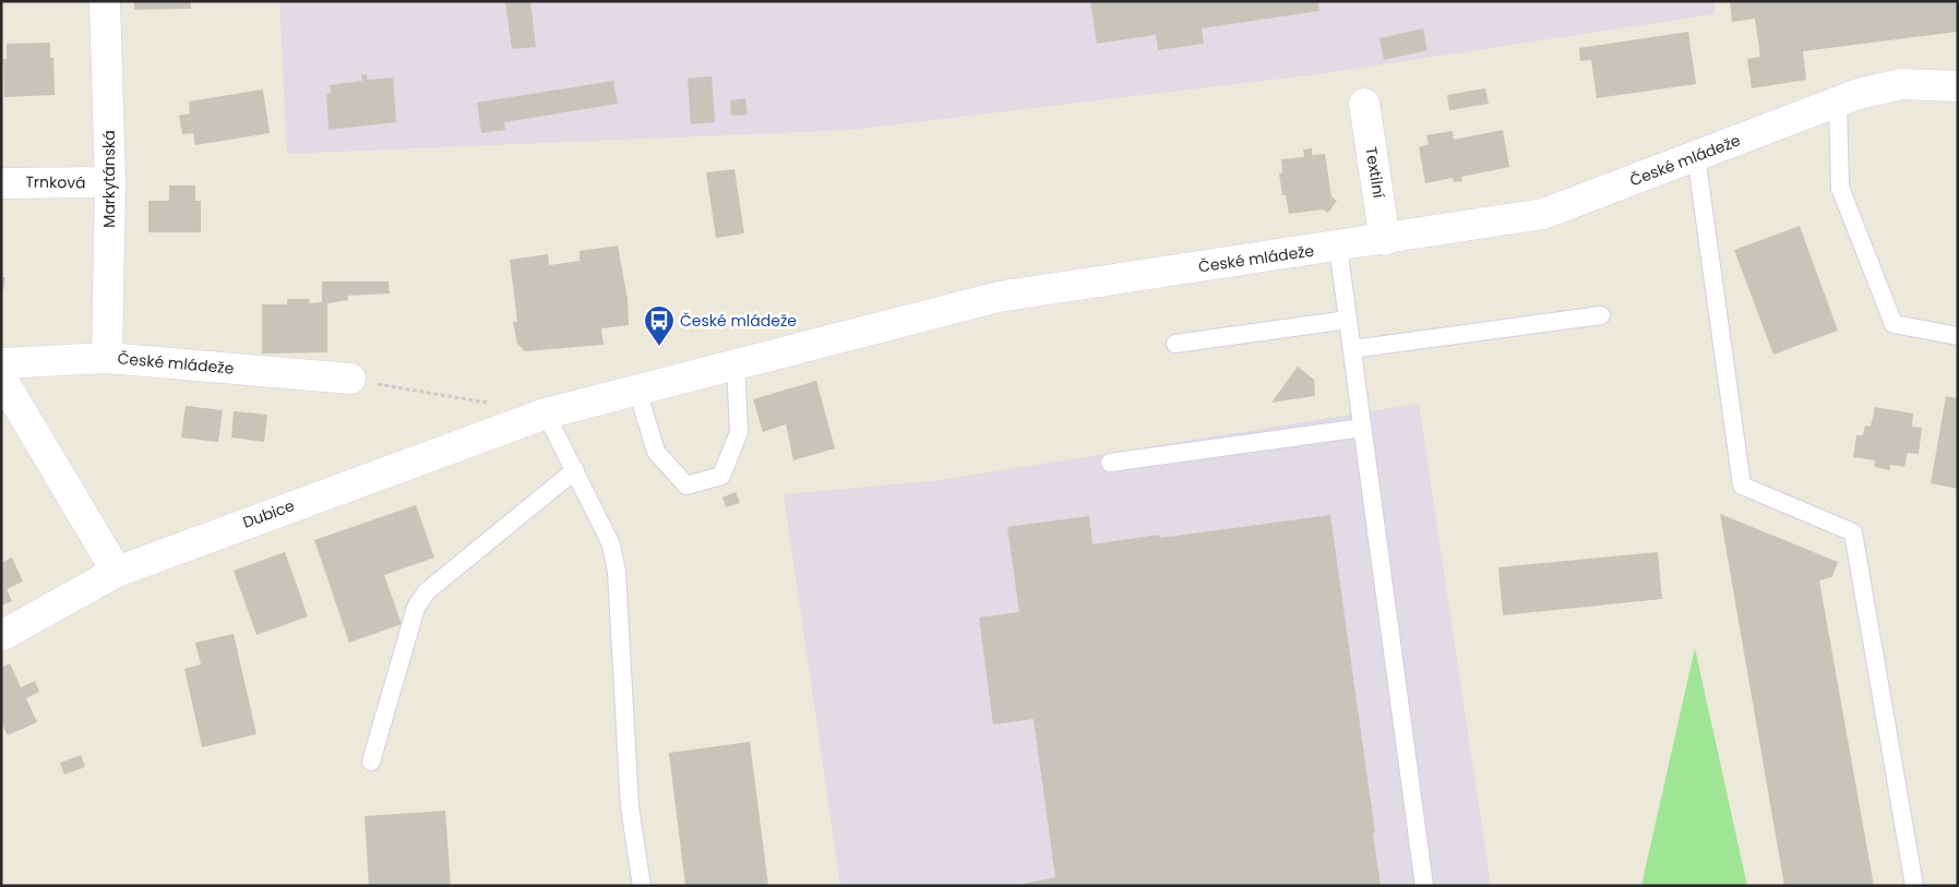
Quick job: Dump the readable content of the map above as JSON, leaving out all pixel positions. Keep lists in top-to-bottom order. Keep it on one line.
{"streets":{"street":["České mládeže","Textilní","Markytánská","Trnková","Dubice"]},"crossings":[["České mládeže","Textilní"],["České mládeže","Markytánská"],["České mládeže","Dubice"],["Markytánská","Trnková"]],"places":{"bus stop":["České mládeže"]}}
